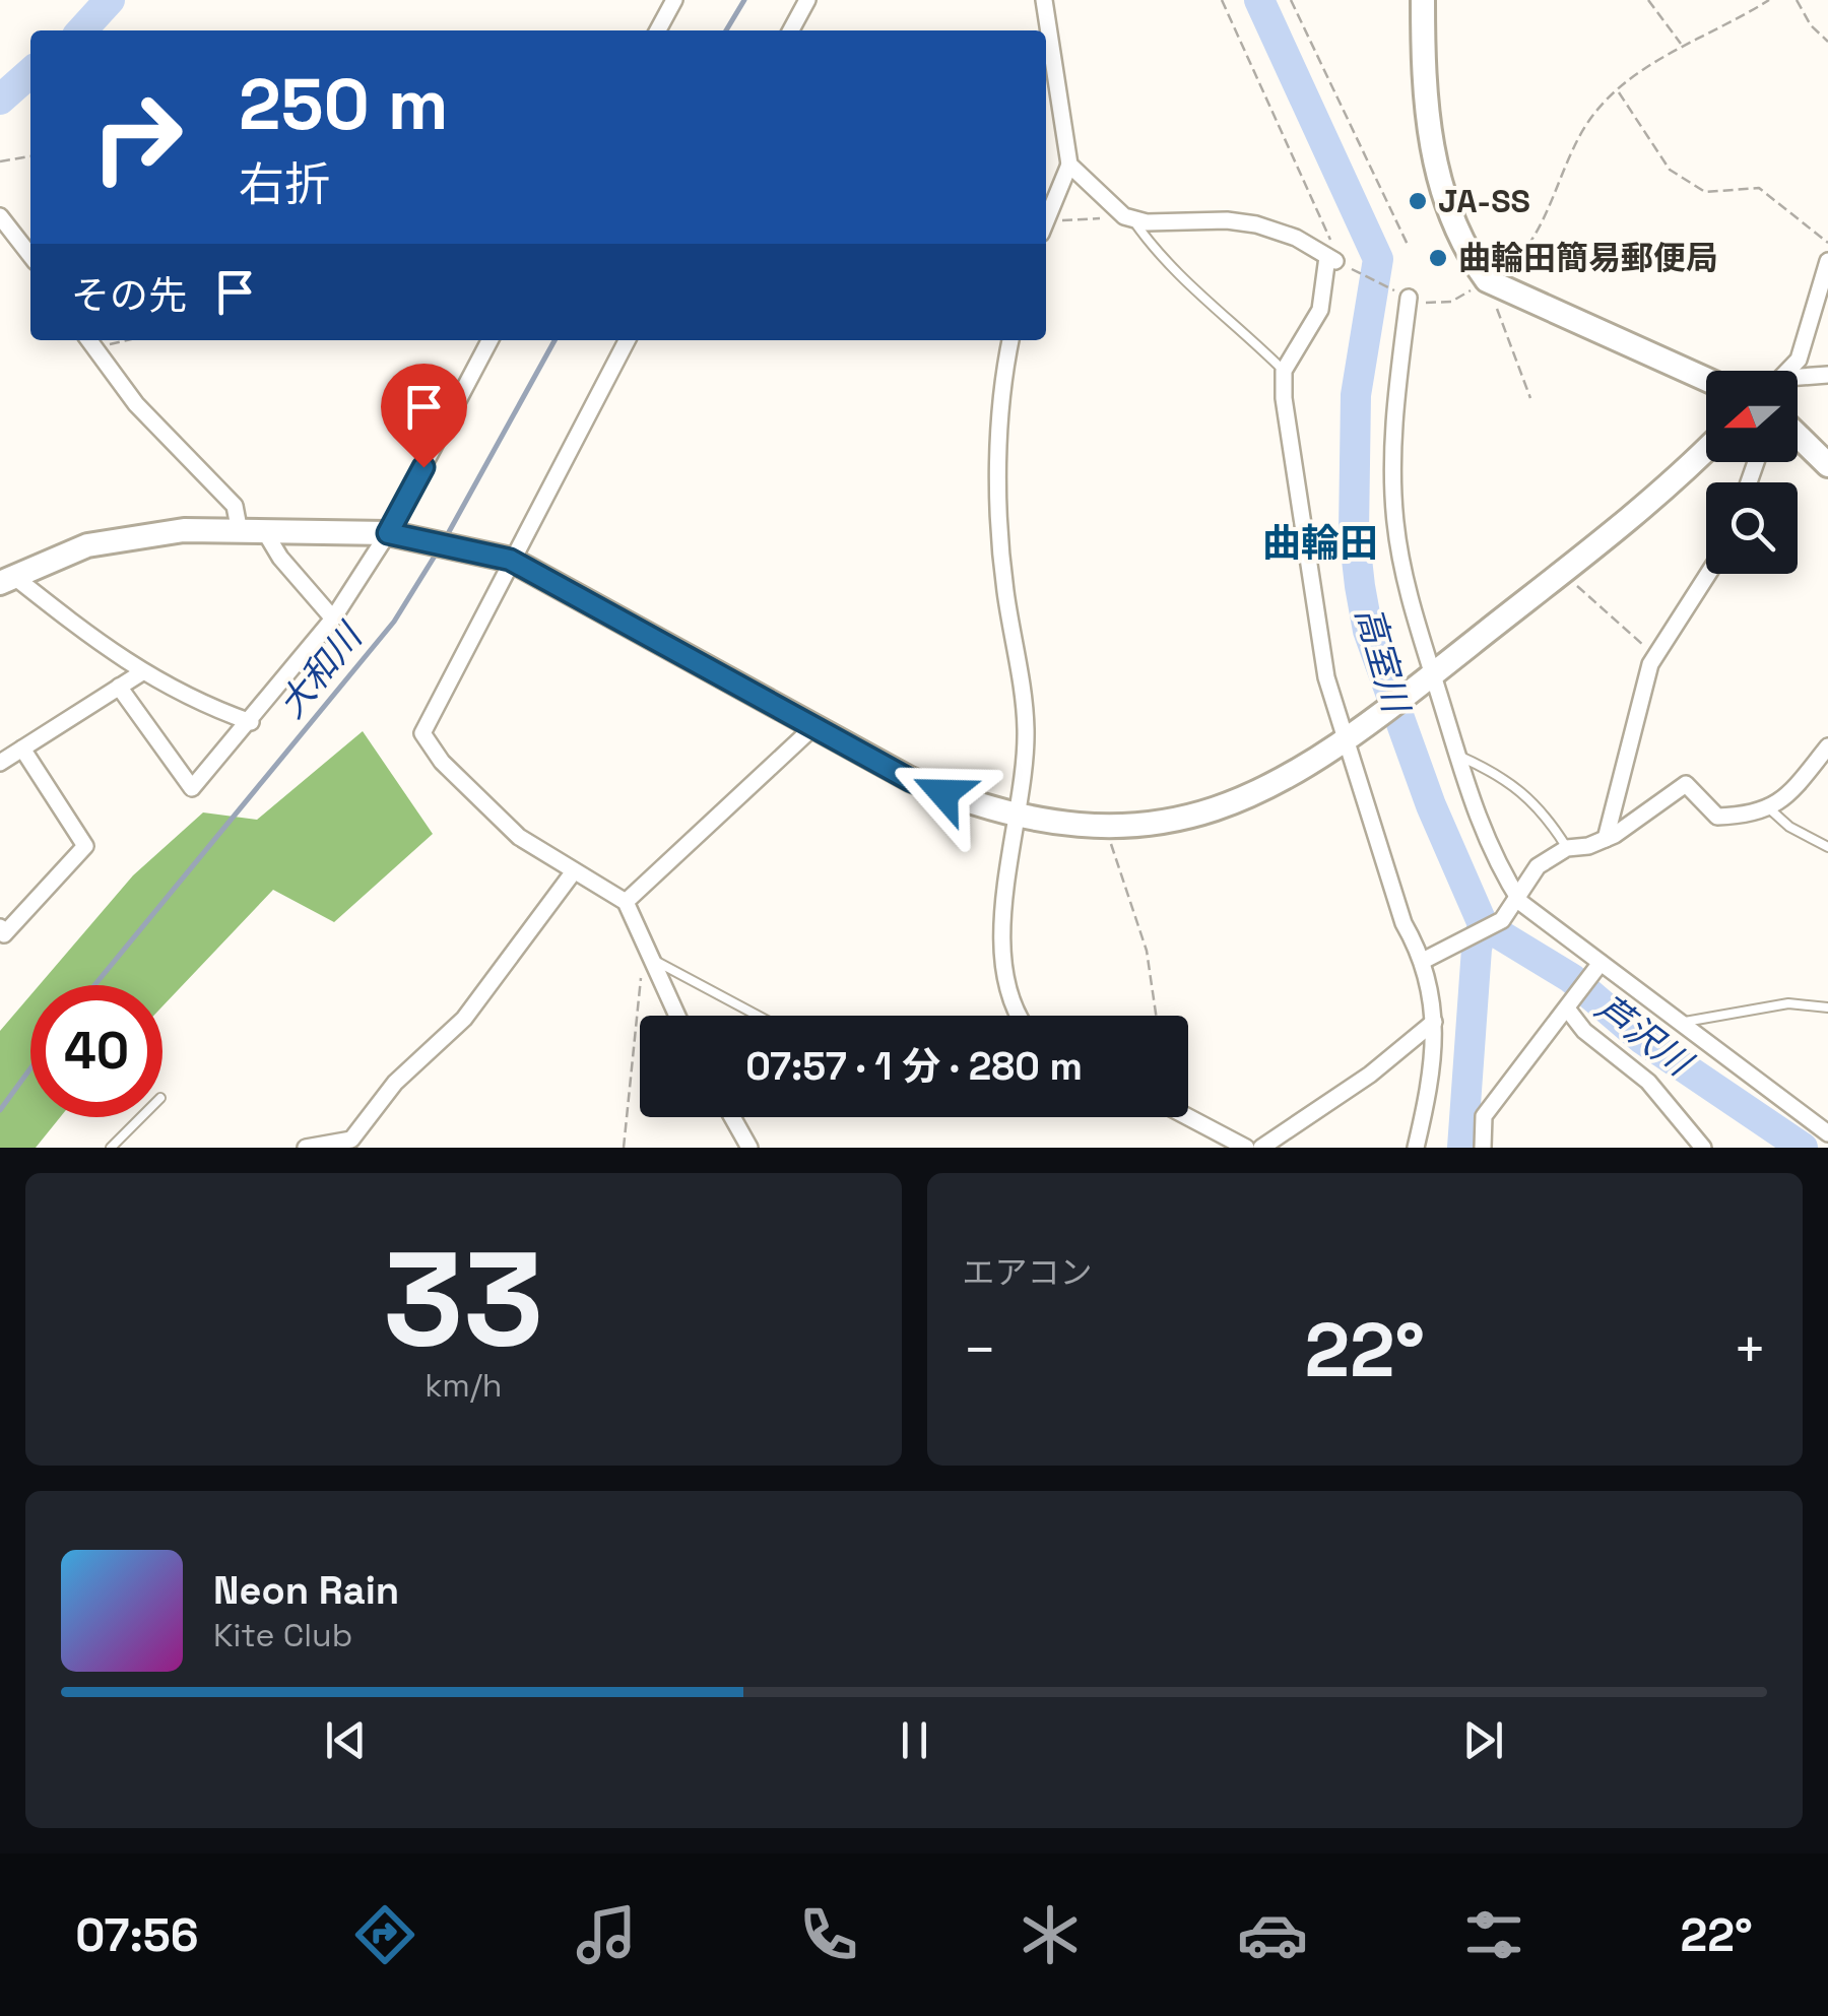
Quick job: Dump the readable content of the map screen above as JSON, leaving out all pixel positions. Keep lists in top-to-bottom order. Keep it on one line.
{"districts":["曲輪田"],"water":["高室川","大和川","芦沢川"],"places":["JA-SS","曲輪田簡易郵便局"],"north":"left","page":{"turn":["250 m","右折"],"then":"その先","limit":"40","trip":"07:57 · 1 分 · 280 m","tile":[["33","km/h"],"エアコン"],"heat":["−","22°","+"],"song":["Neon Rain","Kite Club"],"tabs":["07:56","22°"]}}
